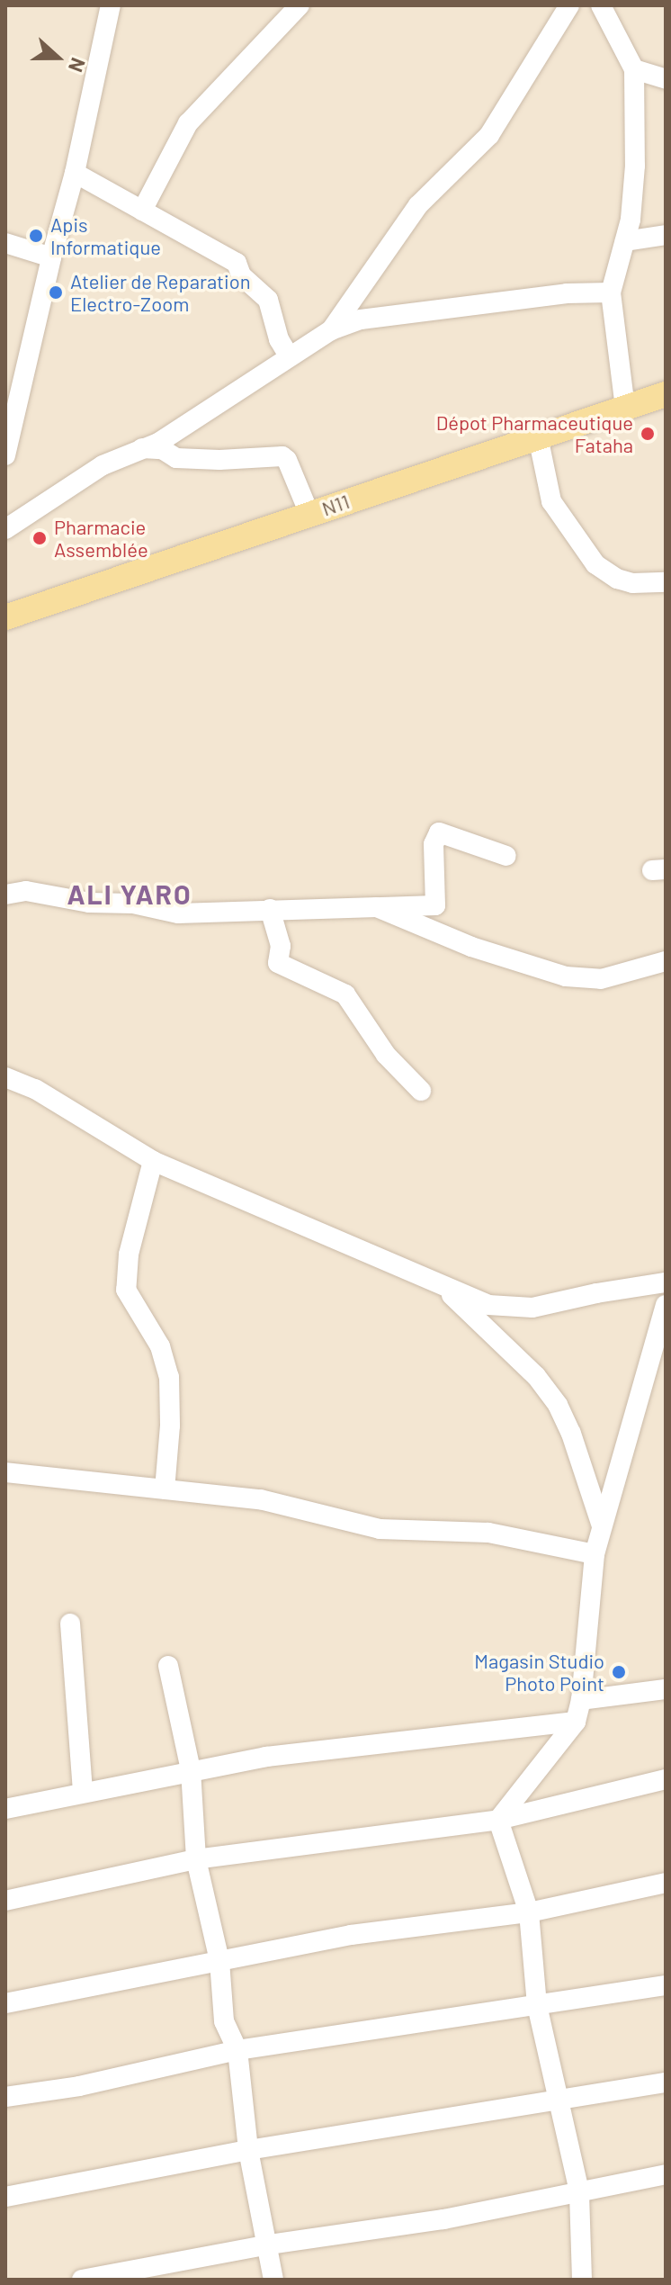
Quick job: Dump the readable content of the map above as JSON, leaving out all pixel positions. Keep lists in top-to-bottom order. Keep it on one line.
{"streets":{"main road":["N11"]},"districts":["ALI YARO"],"places":["Apis Informatique","Atelier de Reparation Electro-Zoom","Dépot Pharmaceutique Fataha","Pharmacie Assemblée","Magasin Studio Photo Point"],"north":"right"}
